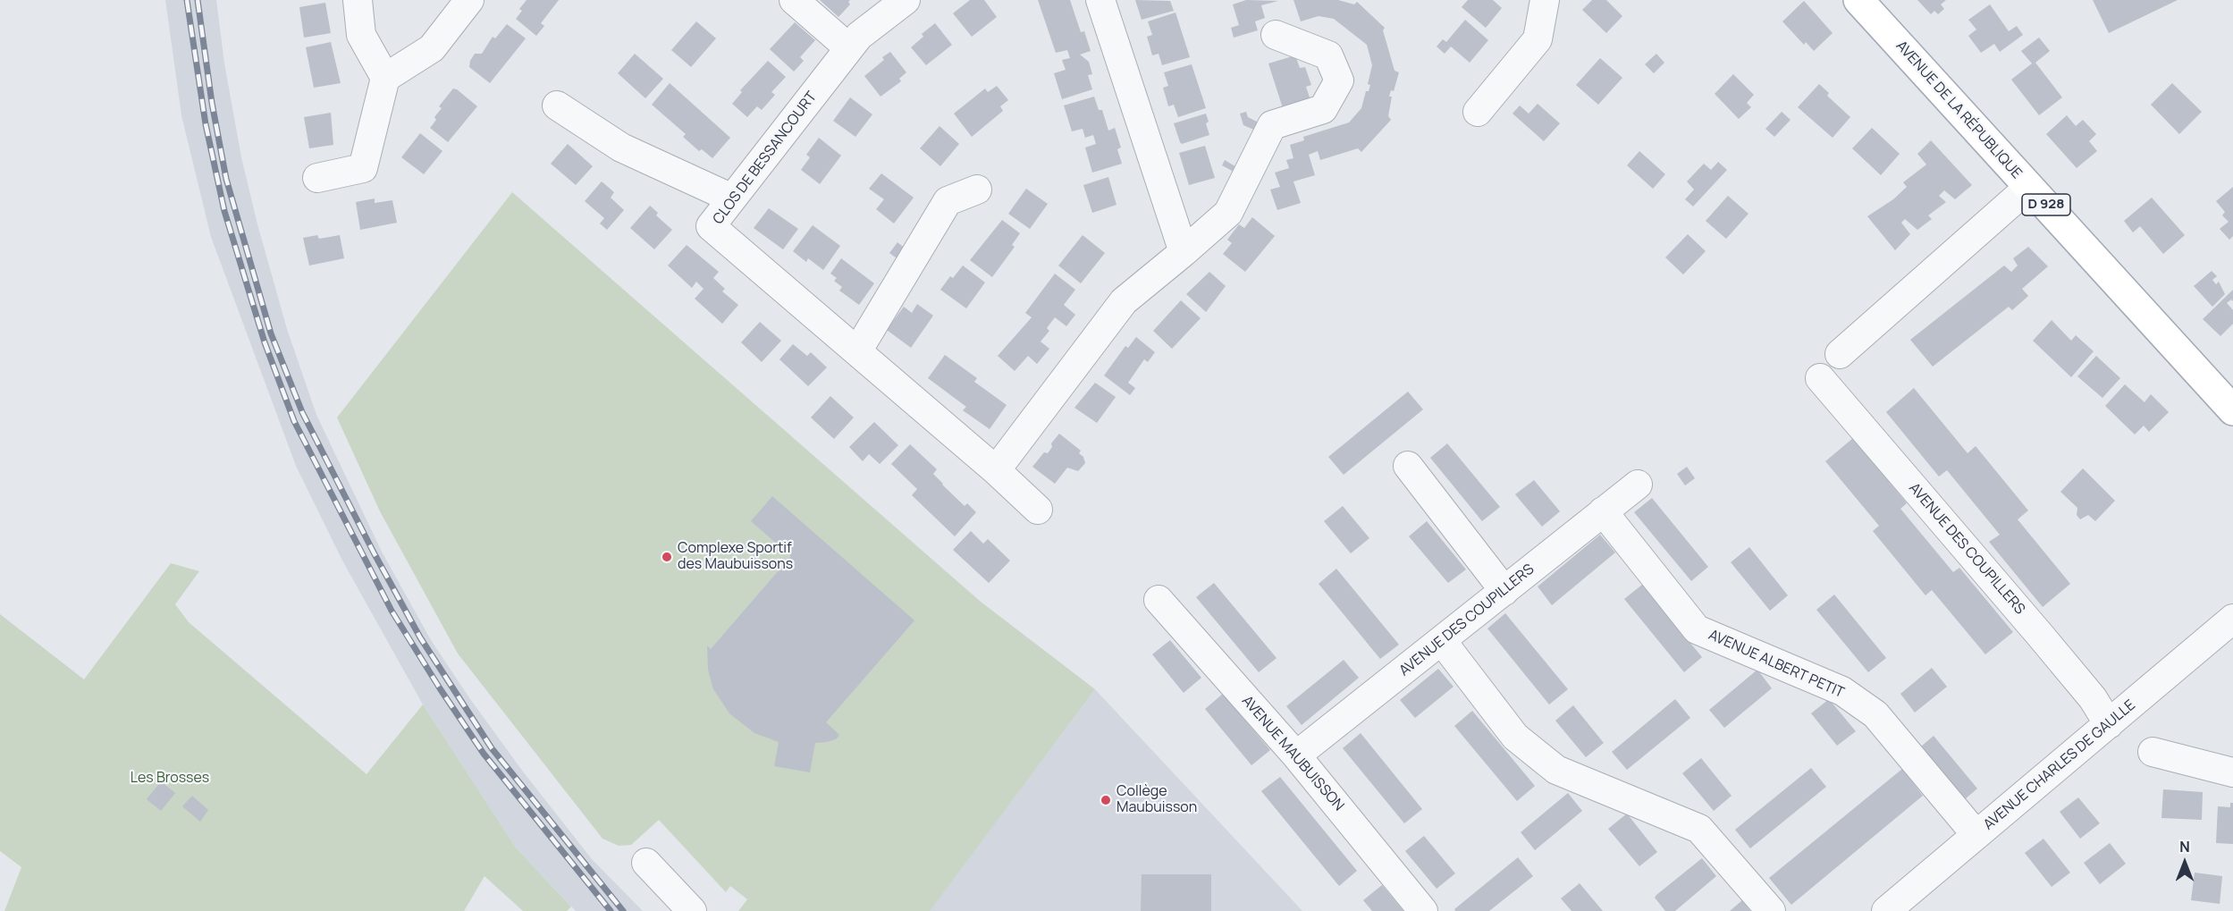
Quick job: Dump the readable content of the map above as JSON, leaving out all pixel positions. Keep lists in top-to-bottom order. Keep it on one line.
{"streets":{"main road":["AVENUE DE LA RÉPUBLIQUE","D 928"],"street":["CLOS DE BESSANCOURT","AVENUE DES COUPILLERS","AVENUE ALBERT PETIT","AVENUE MAUBUISSON","AVENUE CHARLES DE GAULLE"]},"crossings":[["AVENUE DES COUPILLERS","AVENUE ALBERT PETIT"],["AVENUE DES COUPILLERS","AVENUE MAUBUISSON"],["AVENUE DES COUPILLERS","AVENUE CHARLES DE GAULLE"],["AVENUE ALBERT PETIT","AVENUE CHARLES DE GAULLE"]],"parks":["Les Brosses"],"places":["Complexe Sportif des Maubuissons","Collège Maubuisson"],"north":"top"}
